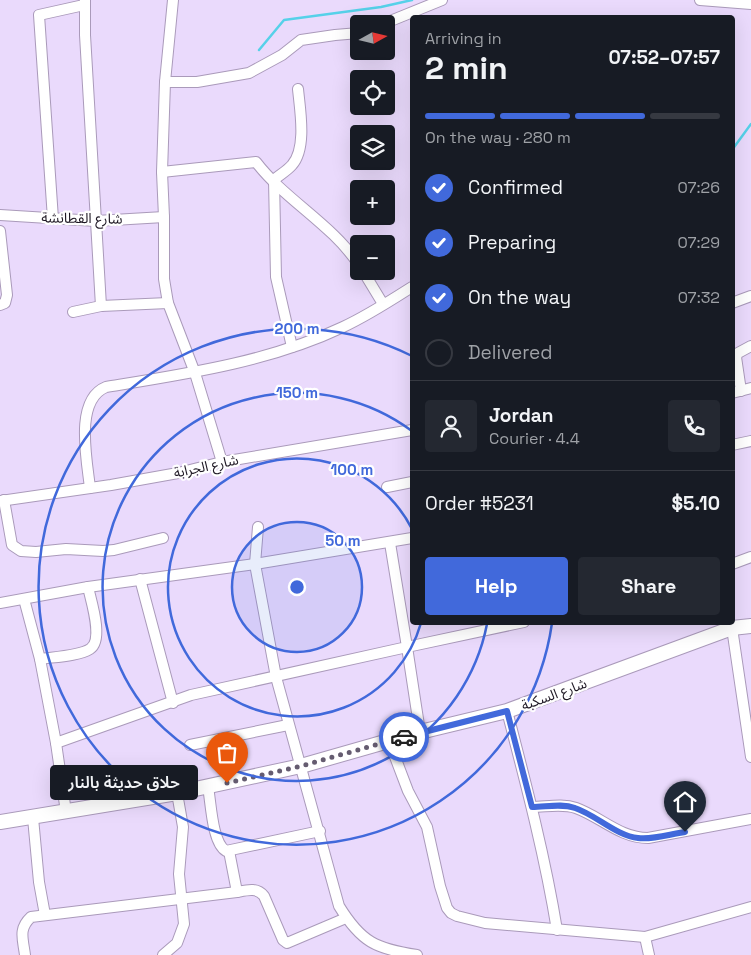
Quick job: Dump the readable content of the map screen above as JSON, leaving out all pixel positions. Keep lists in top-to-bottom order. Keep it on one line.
{"streets":{"main road":["شارع السكبة"],"street":["شارع القطانشة","شارع الجرابة"]},"places":["حلاق حديثة بالنار"],"north":"right","page":{"map_buttons":["+","−"],"heading":["2 min","Arriving in","07:52–07:57"],"panel":["Jordan","Courier · 4.4","Order #5231","$5.10"],"bar":"On the way · 280 m","list":[["Confirmed","07:26"],["Preparing","07:29"],["On the way","07:32"],"Delivered"],"buttons":["Help","Share"],"bubble":"حلاق حديثة بالنار"},"rings":["200 m","150 m","100 m","50 m"]}
